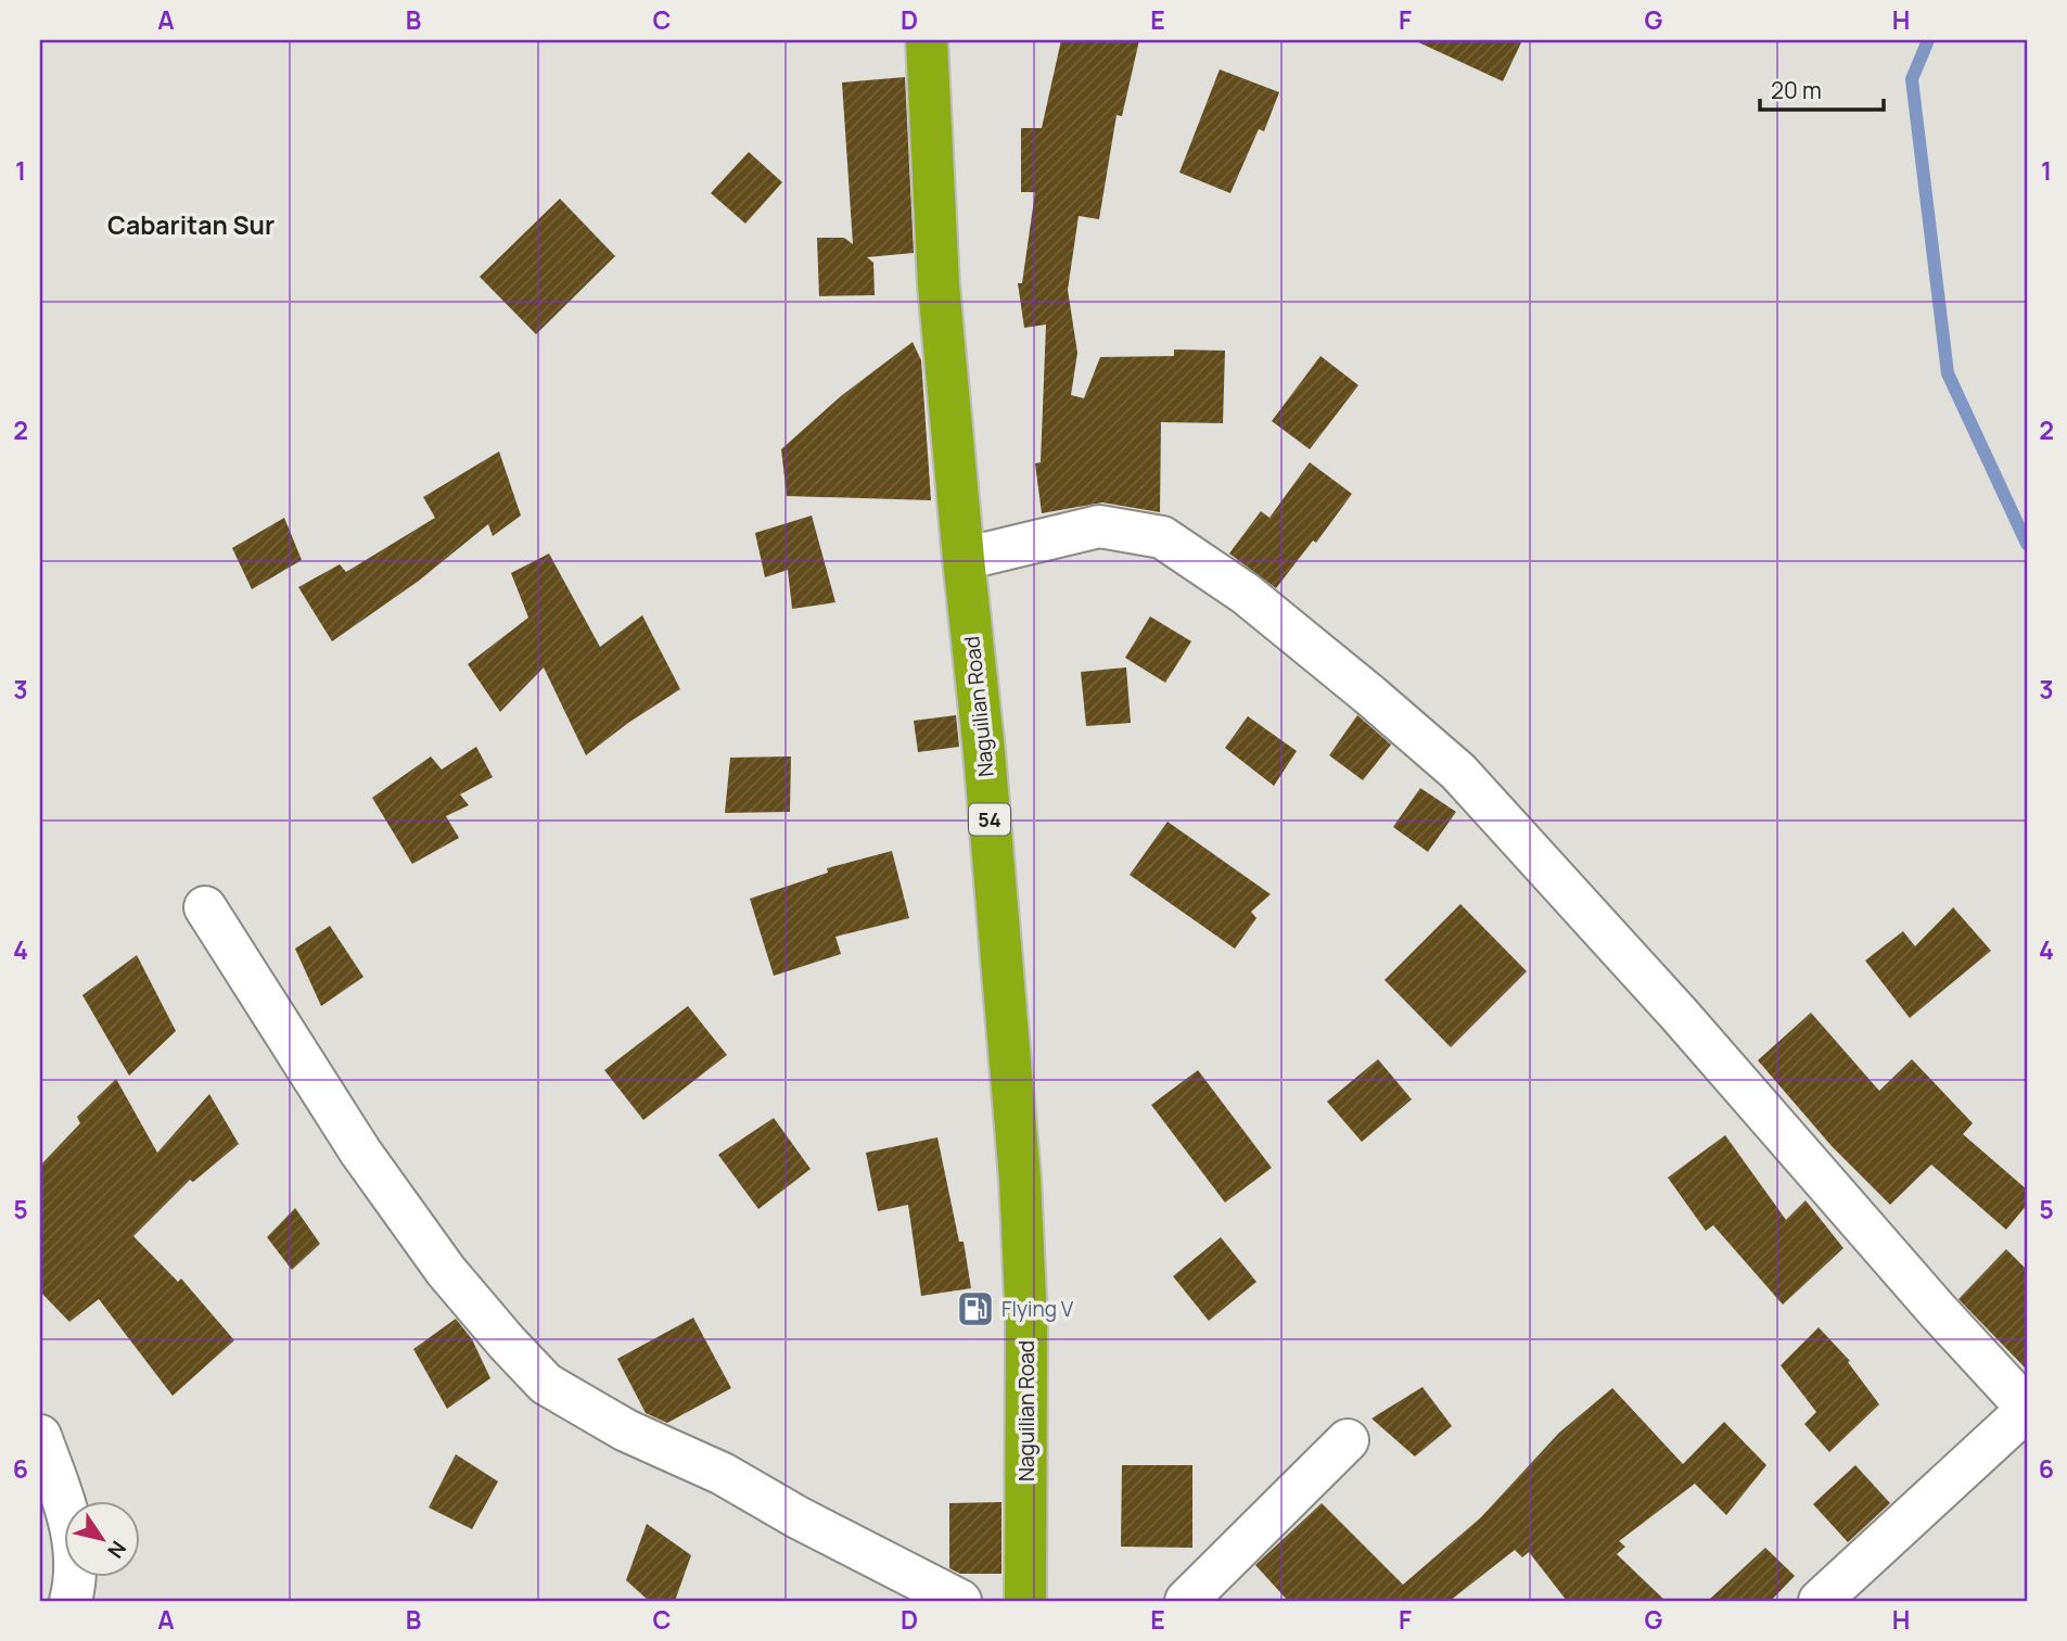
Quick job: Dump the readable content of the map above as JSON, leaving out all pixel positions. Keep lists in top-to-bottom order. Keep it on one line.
{"streets":{"highway":["Naguilian Road","54"]},"districts":["Cabaritan Sur"],"places":{"fuel station":["Flying V"]},"scale_bar":"20 m","north":"bottom right","grid":{"columns":["A","B","C","D","E","F","G","H"],"rows":["1","2","3","4","5","6"]}}
